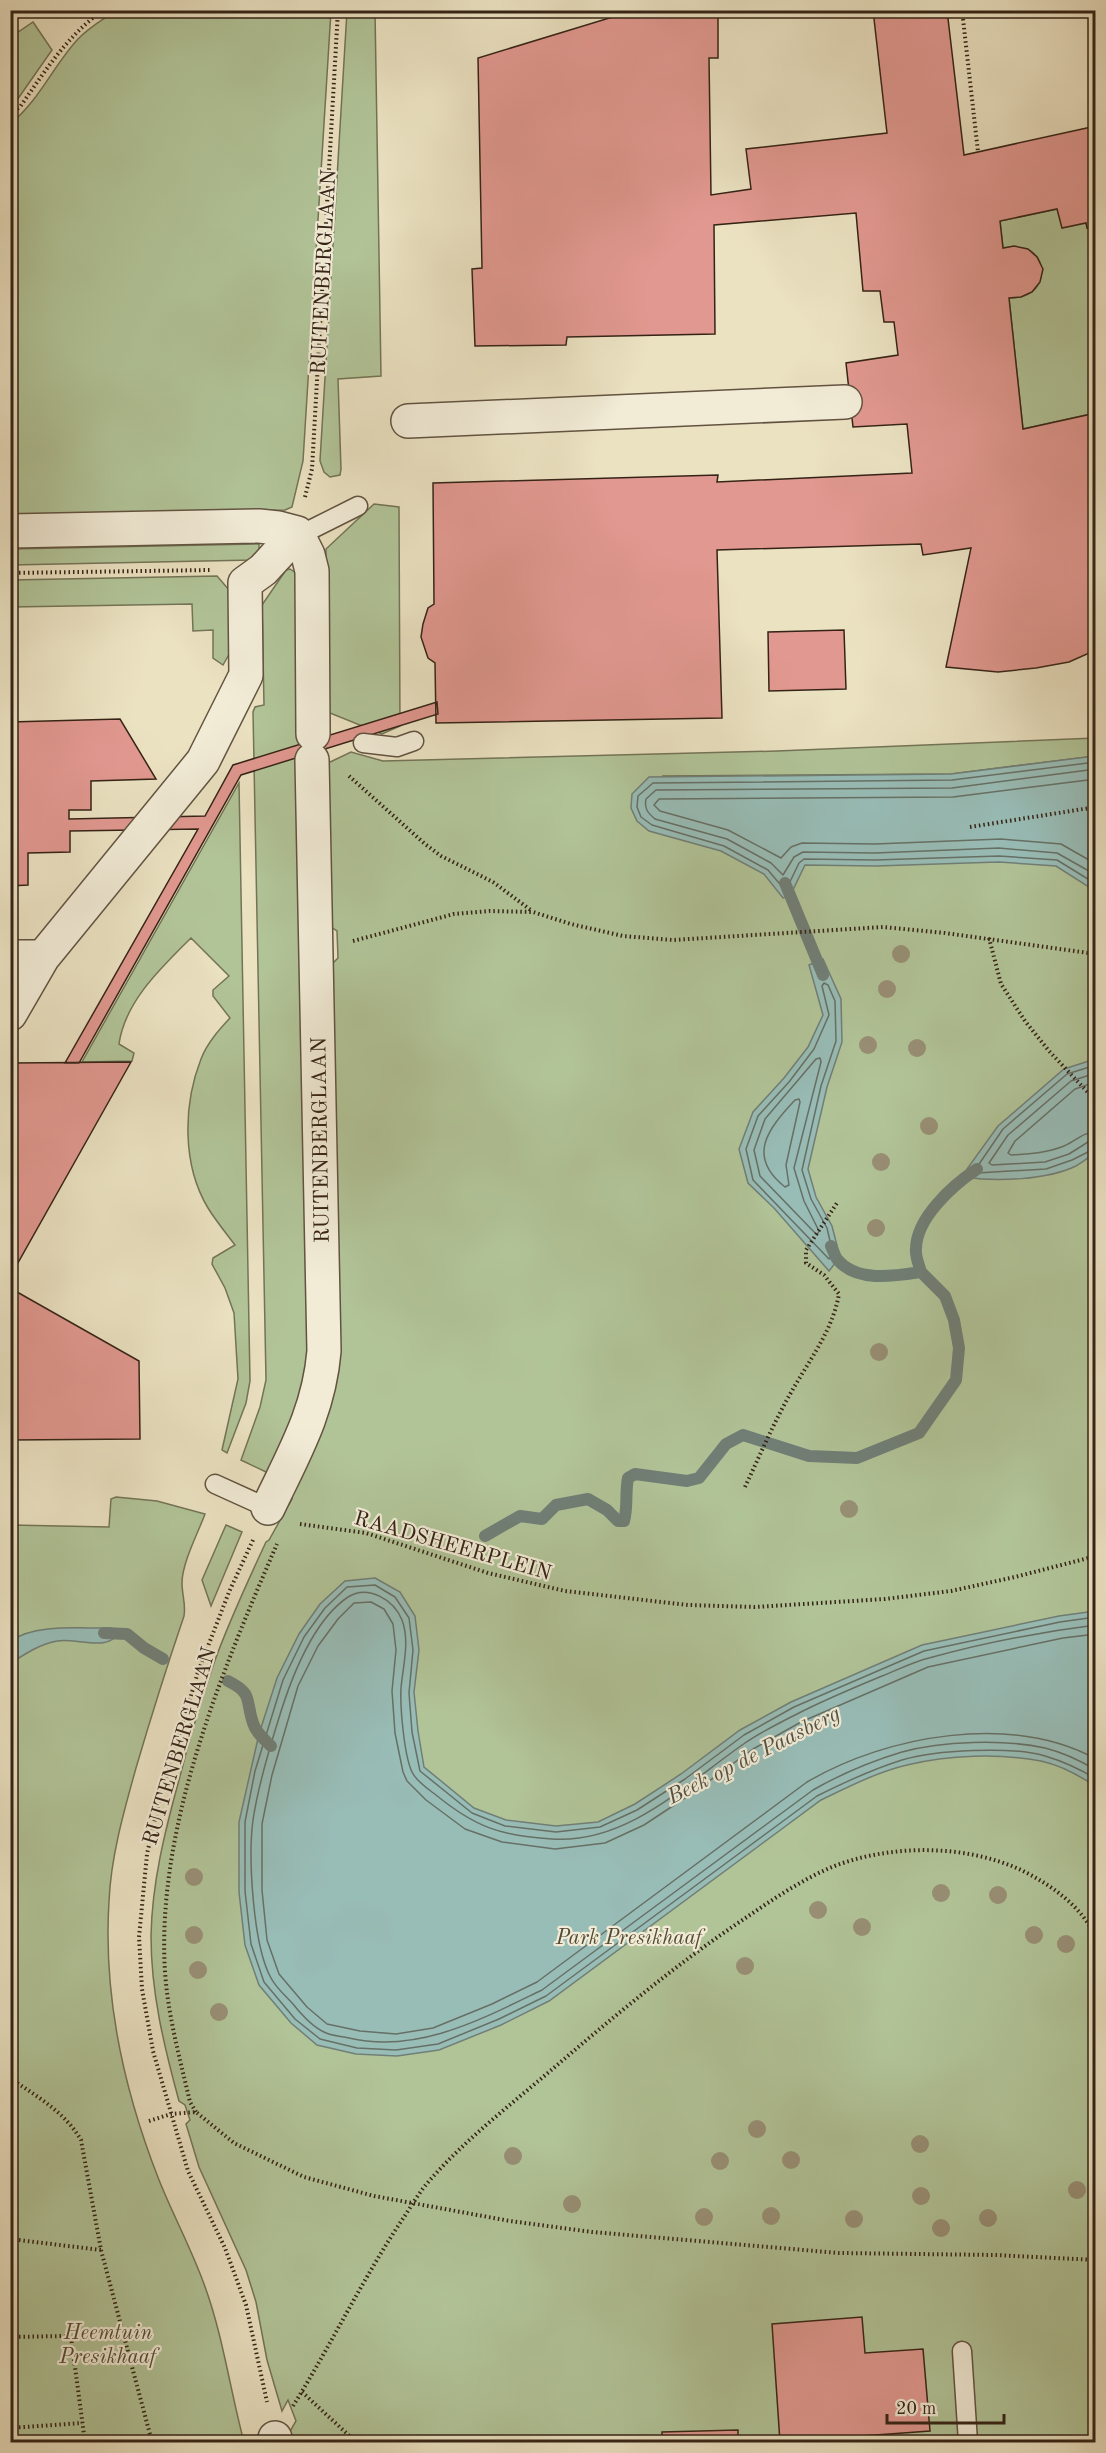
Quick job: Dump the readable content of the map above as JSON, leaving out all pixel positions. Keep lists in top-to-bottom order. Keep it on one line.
{"streets":{"street":["RUITENBERGLAAN"],"path":["RAADSHEERPLEIN"]},"crossings":[["RUITENBERGLAAN","RAADSHEERPLEIN"]],"water":["Beek op de Paasberg"],"parks":["Park Presikhaaf","Heemtuin Presikhaaf"],"scale_bar":"20 m"}
